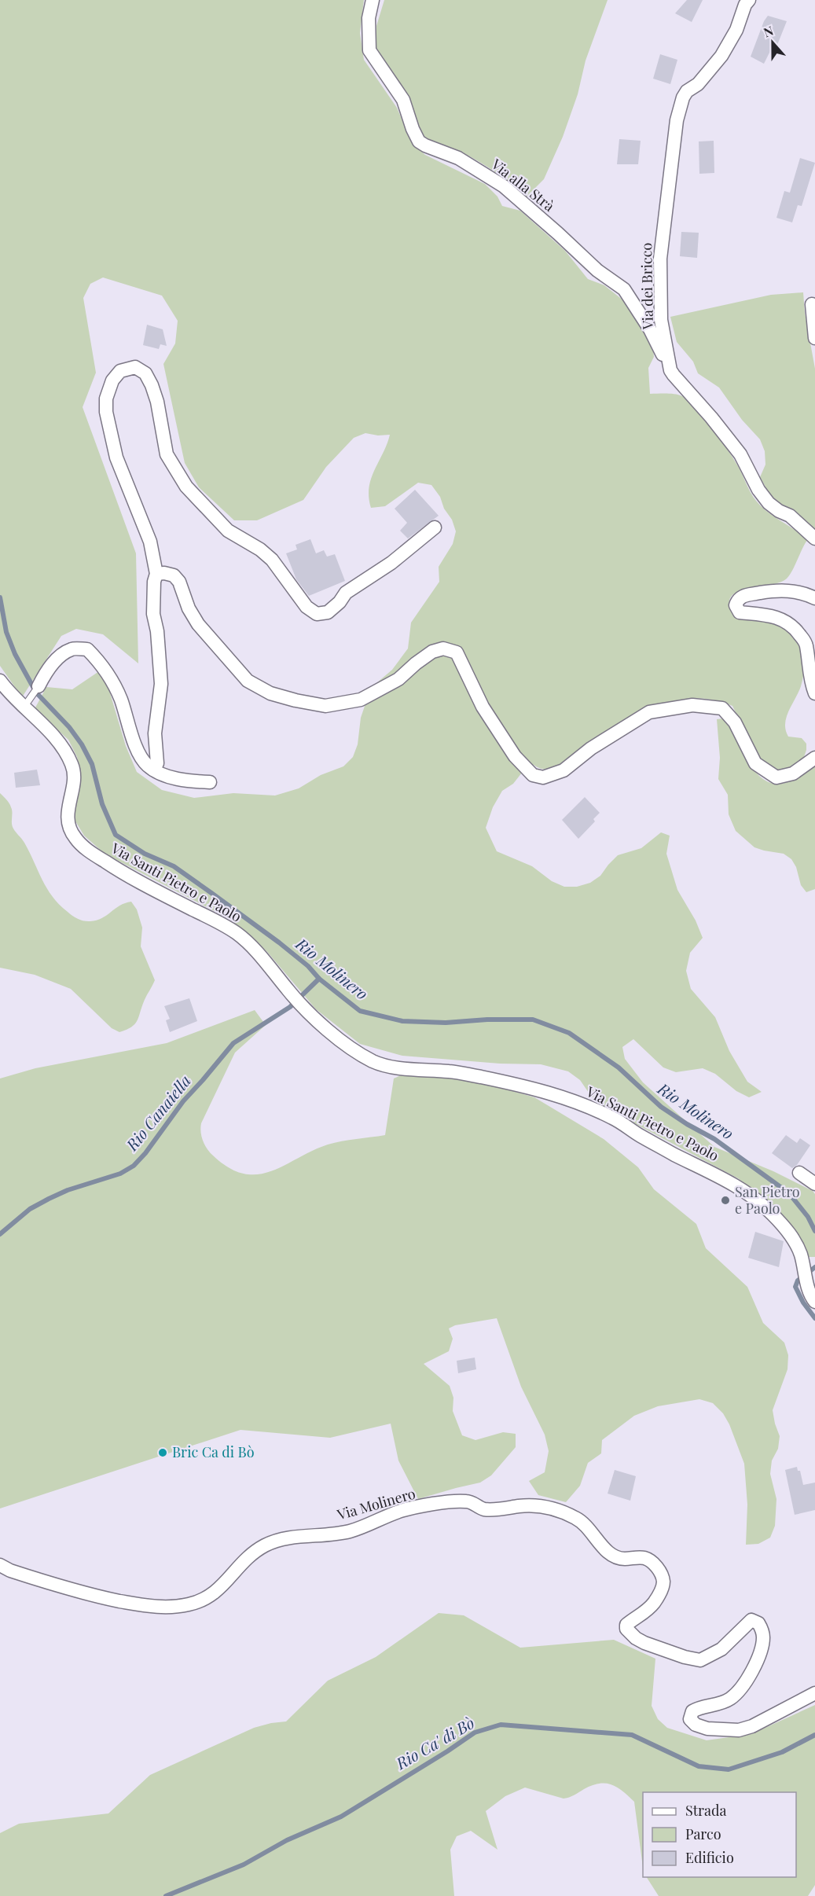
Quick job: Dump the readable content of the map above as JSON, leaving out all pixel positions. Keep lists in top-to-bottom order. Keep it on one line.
{"streets":{"street":["Via alla Strà","Via dei Bricco","Via Santi Pietro e Paolo","Via Molinero"]},"crossings":[["Via alla Strà","Via dei Bricco"]],"water":["Rio Molinero","Rio Canaiella","Rio Ca' di Bò"],"places":["San Pietro e Paolo","Bric Ca di Bò"],"legend":["Strada","Parco","Edificio"],"north":"top"}
